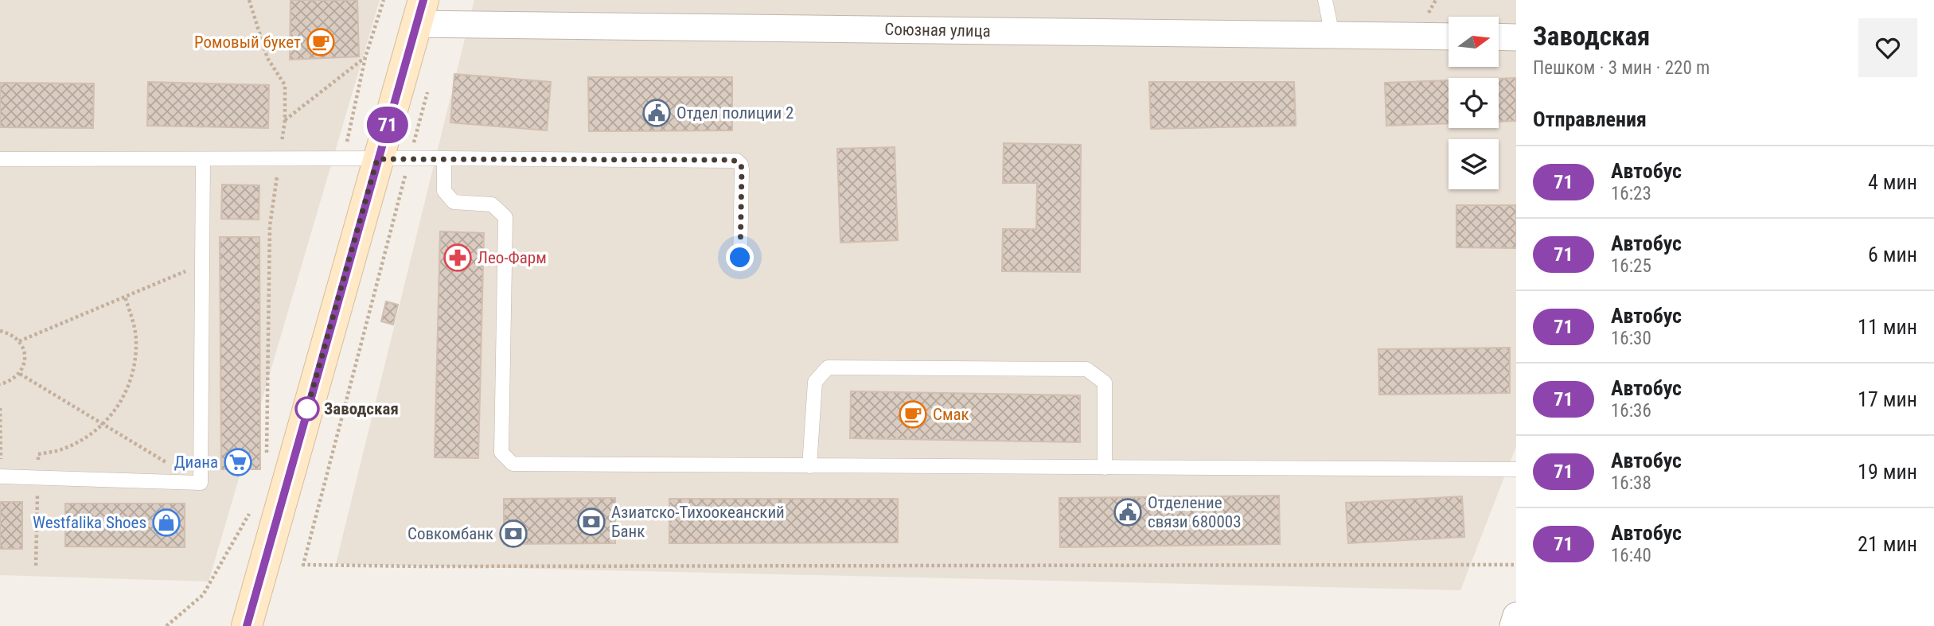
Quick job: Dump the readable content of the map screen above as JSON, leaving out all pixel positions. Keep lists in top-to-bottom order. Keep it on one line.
{"streets":{"street":["Союзная улица"]},"places":{"cafe":["Ромовый букет","Смак"],"public building":["Отдел полиции 2","Отделение связи 680003"],"pharmacy":["Лео-Фарм"],"other":["Заводская"],"supermarket":["Диана"],"bank":["Азиатско-Тихоокеанский Банк","Совкомбанк"],"shop":["Westfalika Shoes"]},"lines":["bus line 71"],"north":"right","page":{"on_map":"71","heading":[["Заводская","Пешком · 3 мин · 220 m"],"Отправления"],"list":[{"mark":"71","name":"Автобус","note":"16:23","value":"4 мин"},{"mark":"71","name":"Автобус","note":"16:25","value":"6 мин"},{"mark":"71","name":"Автобус","note":"16:30","value":"11 мин"},{"mark":"71","name":"Автобус","note":"16:36","value":"17 мин"},{"mark":"71","name":"Автобус","note":"16:38","value":"19 мин"},{"mark":"71","name":"Автобус","note":"16:40","value":"21 мин"}]}}
